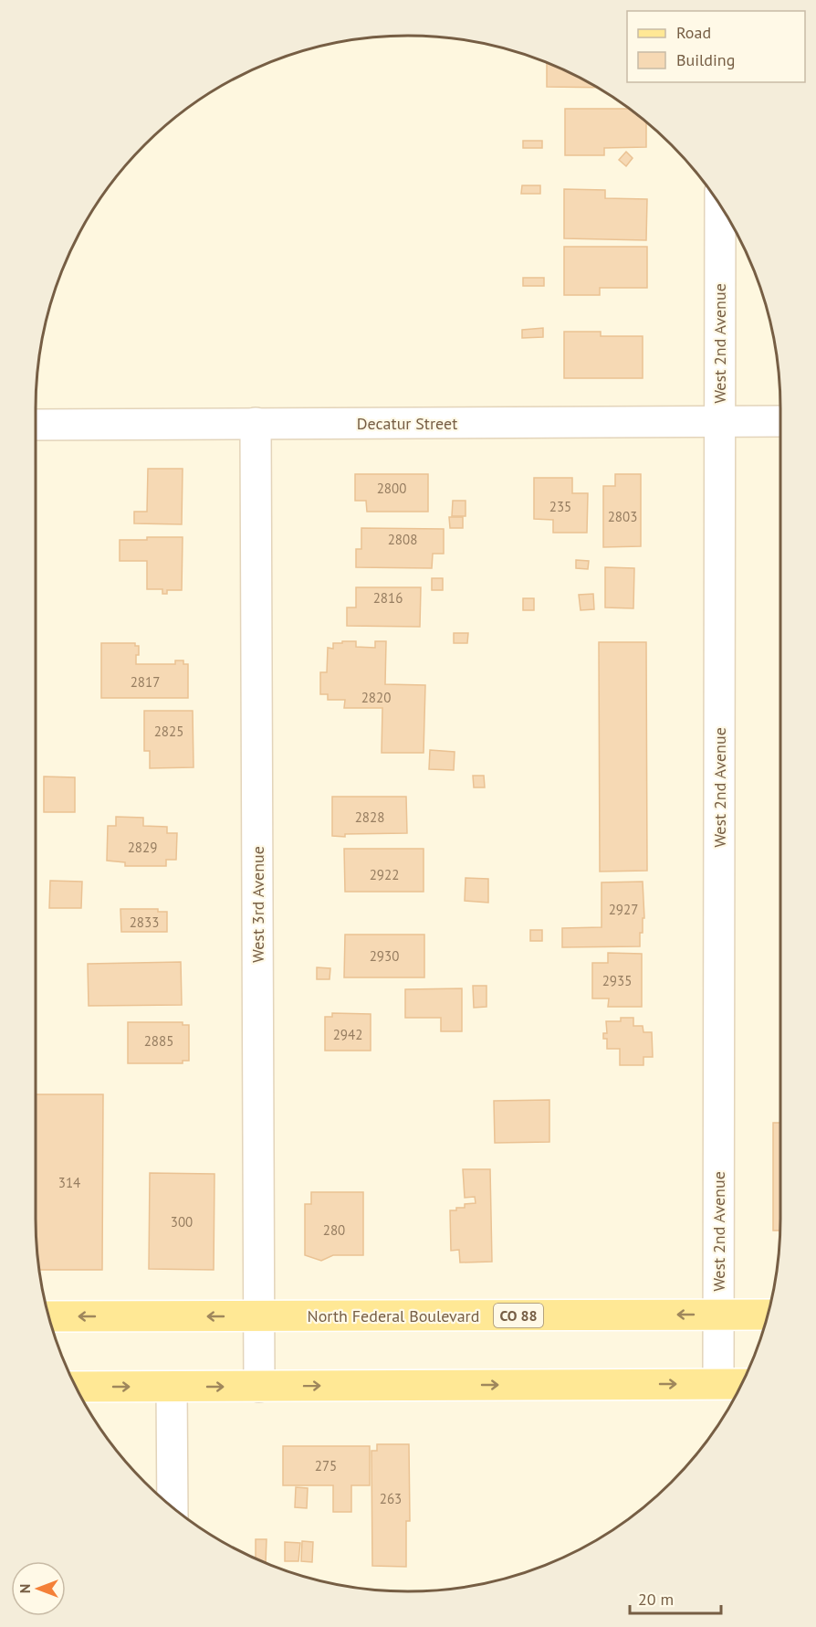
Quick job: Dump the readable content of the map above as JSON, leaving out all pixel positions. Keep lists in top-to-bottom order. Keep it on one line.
{"streets":{"main road":["North Federal Boulevard","CO 88"],"street":["West 2nd Avenue","Decatur Street","West 3rd Avenue"]},"crossings":[["West 2nd Avenue","Decatur Street"],["West 2nd Avenue","North Federal Boulevard"],["Decatur Street","West 3rd Avenue"],["West 3rd Avenue","North Federal Boulevard"]],"house_numbers":["2800","235","2803","2808","2816","2817","2820","2825","2828","2829","2922","2927","2833","2930","2935","2942","2885","314","300","280","275","263"],"legend":["Road","Building"],"scale_bar":"20 m","north":"left"}
